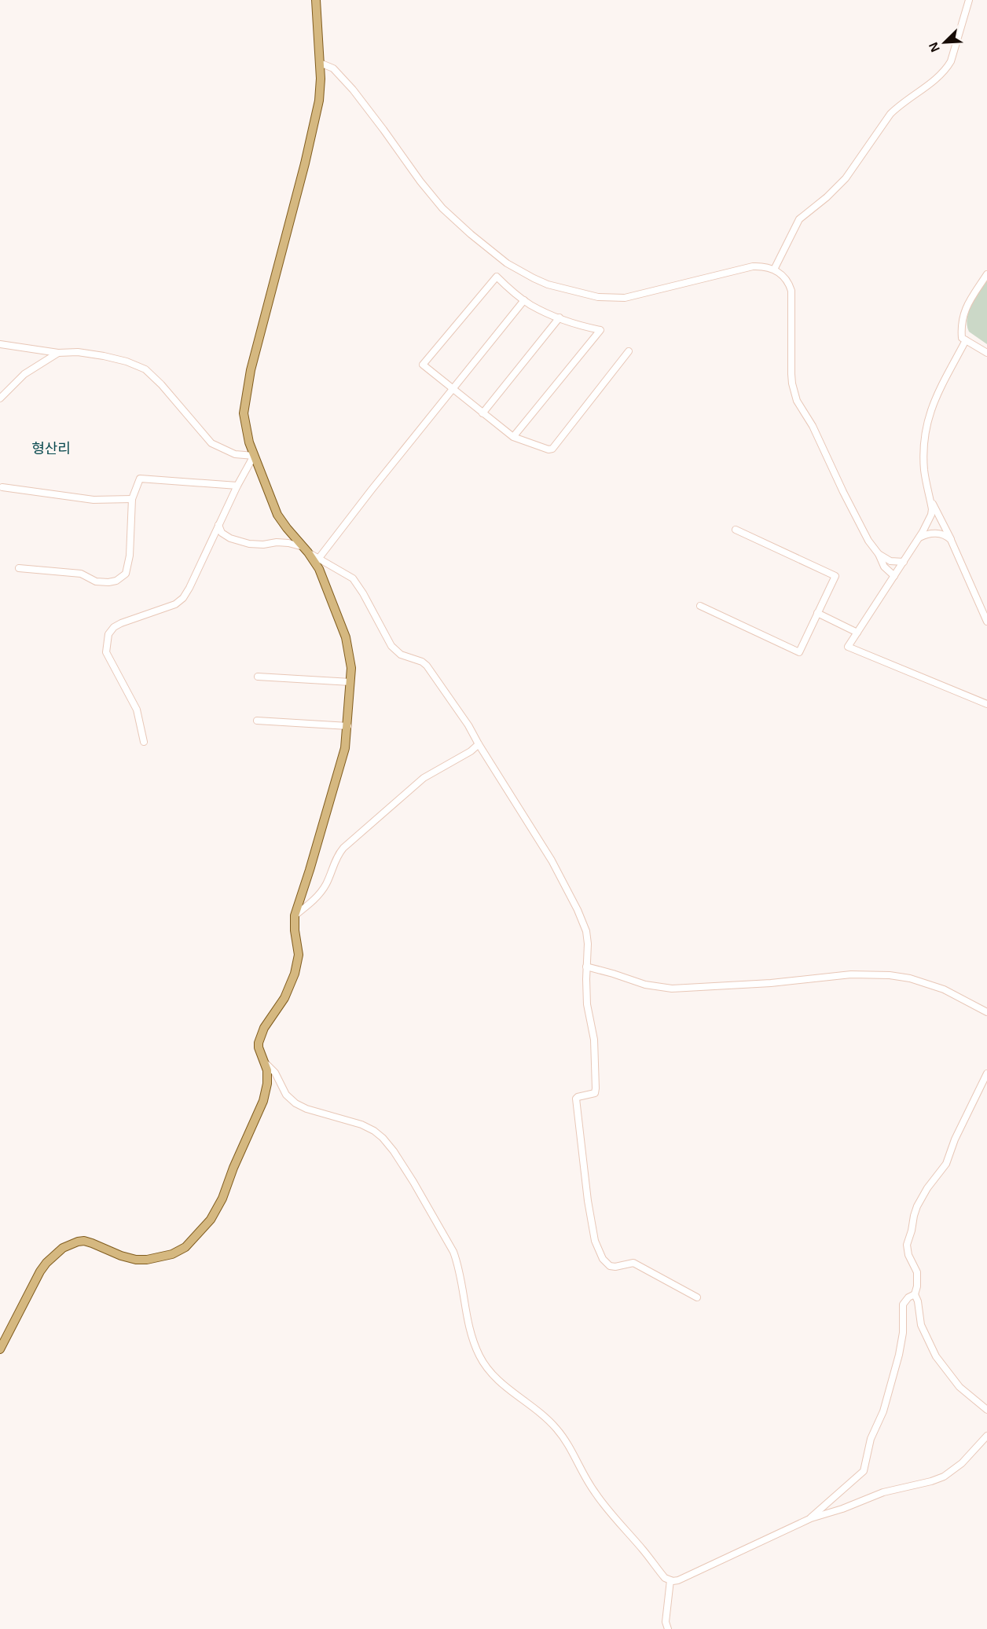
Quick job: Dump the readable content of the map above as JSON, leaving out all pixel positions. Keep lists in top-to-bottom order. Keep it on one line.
{"districts":["형산리"],"north":"bottom left"}
